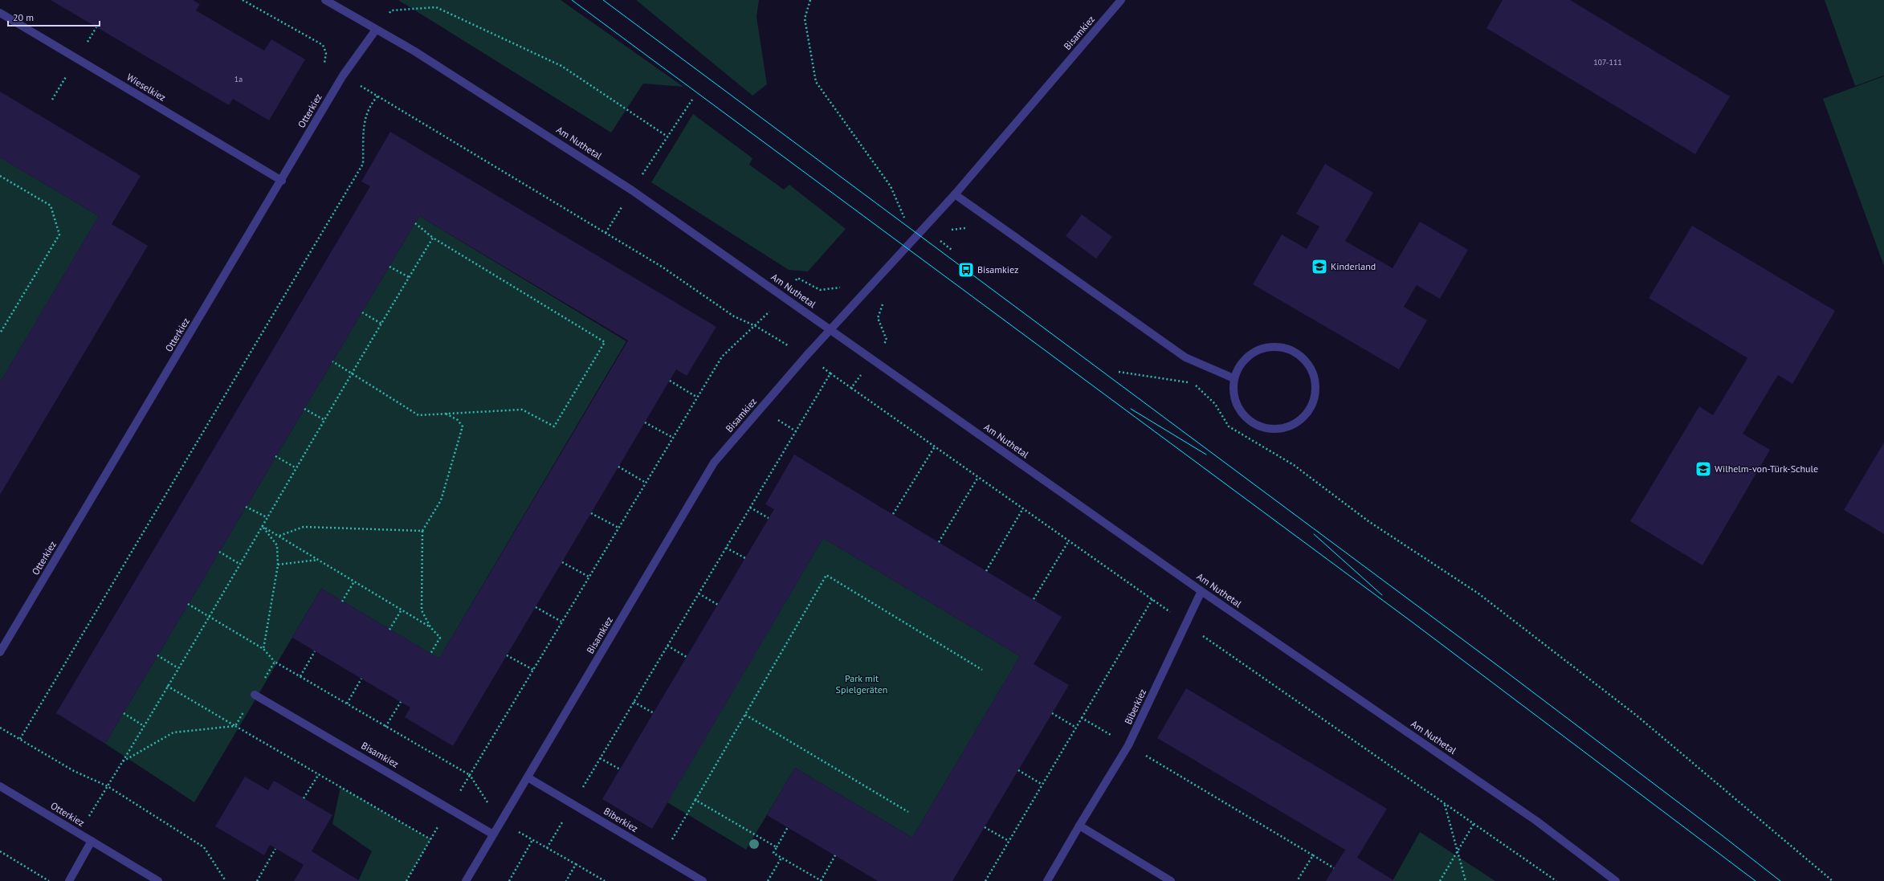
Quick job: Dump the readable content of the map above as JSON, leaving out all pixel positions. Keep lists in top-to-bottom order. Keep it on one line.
{"streets":{"street":["Bisamkiez","Wieselkiez","Otterkiez","Am Nuthetal","Biberkiez"]},"crossings":[["Bisamkiez","Am Nuthetal"],["Bisamkiez","Biberkiez"],["Wieselkiez","Otterkiez"],["Otterkiez","Am Nuthetal"],["Am Nuthetal","Biberkiez"]],"parks":["Park mit Spielgeräten"],"places":{"school or university":["Kinderland","Wilhelm-von-Türk-Schule"],"bus stop":["Bisamkiez"]},"house_numbers":["107-111","1a"],"scale_bar":"20 m"}
